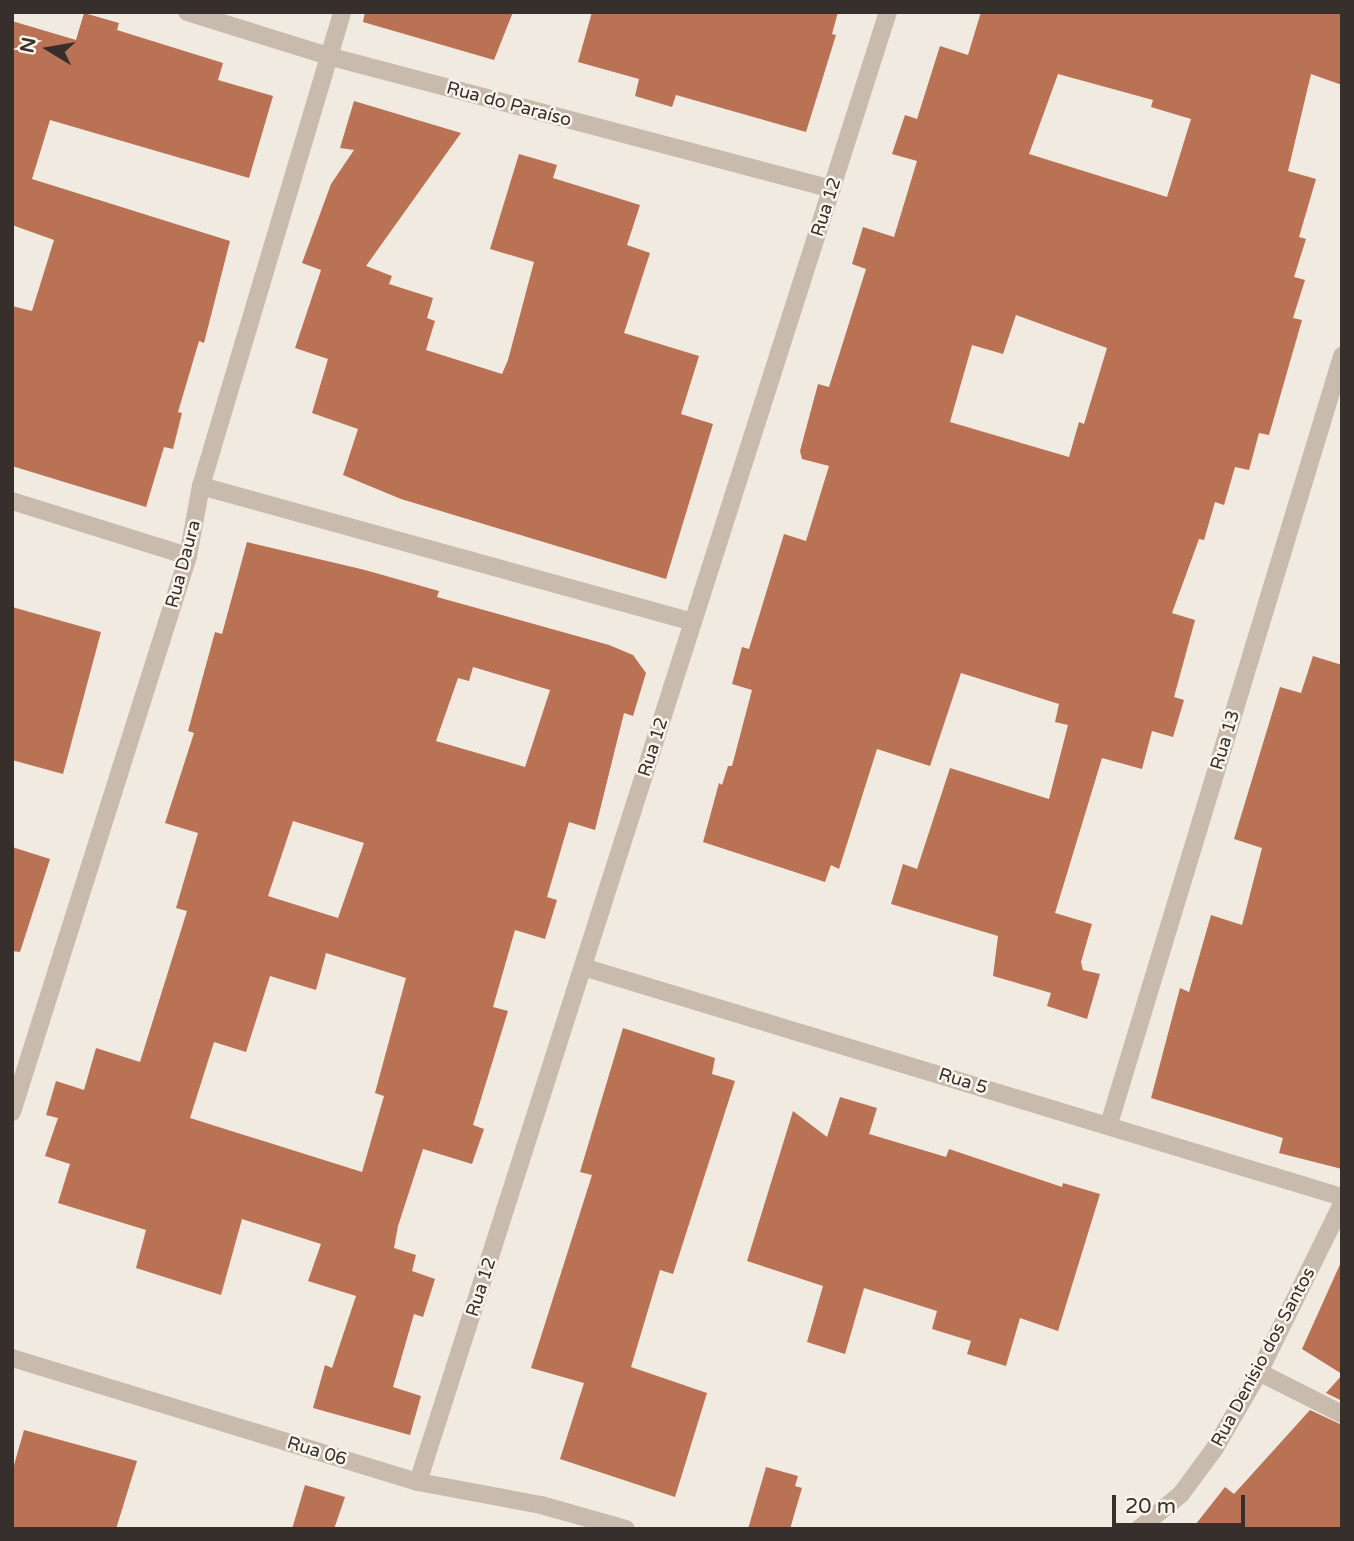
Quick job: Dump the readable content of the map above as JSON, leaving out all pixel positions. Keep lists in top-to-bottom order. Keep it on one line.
{"streets":{"street":["Rua do Paraíso","Rua 12","Rua Daura","Rua 13","Rua 5","Rua Denísio dos Santos","Rua 06"]},"crossings":[["Rua do Paraíso","Rua 12"],["Rua do Paraíso","Rua Daura"],["Rua 12","Rua 5"],["Rua 12","Rua 06"],["Rua 13","Rua 5"]],"scale_bar":"20 m","north":"left"}
